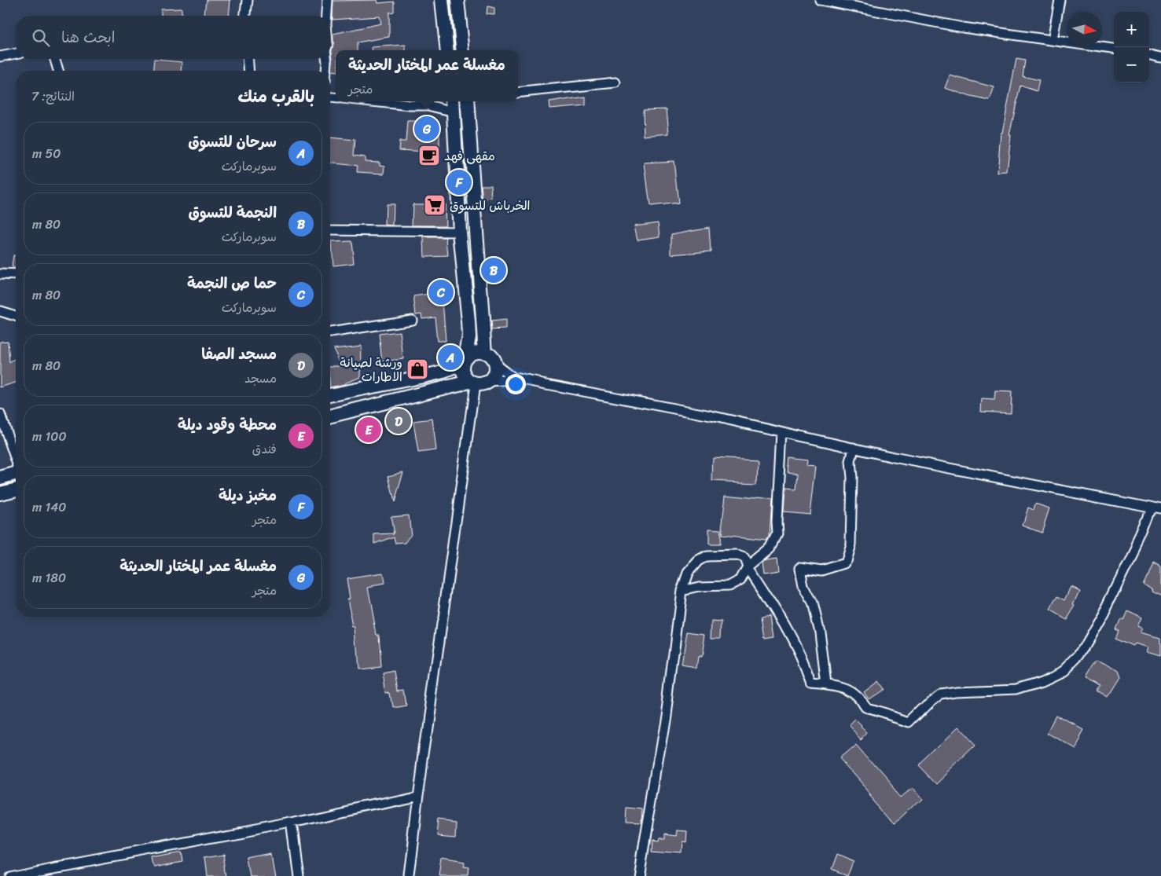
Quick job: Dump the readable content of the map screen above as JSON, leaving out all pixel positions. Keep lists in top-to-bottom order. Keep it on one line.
{"places":{"cafe":["مقهى فهد"],"supermarket":["الخرباش للتسوق"],"shop":["ورشة لصيانة الاطارات"]},"north":"right","page":{"map_buttons":["+","−"],"search":"ابحث هنا","popup":["مغسلة عمر المختار الحديثة","متجر"],"heading":["بالقرب منك","النتائج: 7"],"pins":["G","F","B","C","A","D","E"],"list":[{"mark":"A","name":"سرحان للتسوق","note":"سوبرماركت","value":"50 m"},{"mark":"B","name":"النجمة للتسوق","note":"سوبرماركت","value":"80 m"},{"mark":"C","name":"حما ص النجمة","note":"سوبرماركت","value":"80 m"},{"mark":"D","name":"مسجد الصفا","note":"مسجد","value":"80 m"},{"mark":"E","name":"محطة وقود ديلة","note":"فندق","value":"100 m"},{"mark":"F","name":"مخبز ديلة","note":"متجر","value":"140 m"},{"mark":"G","name":"مغسلة عمر المختار الحديثة","note":"متجر","value":"180 m"}]}}
